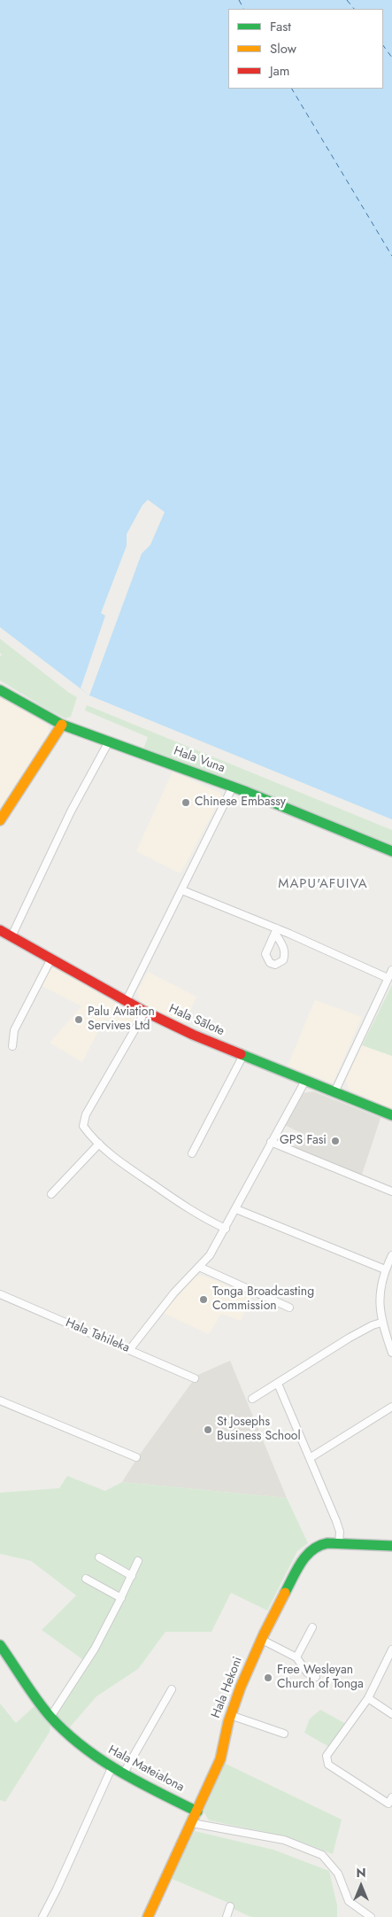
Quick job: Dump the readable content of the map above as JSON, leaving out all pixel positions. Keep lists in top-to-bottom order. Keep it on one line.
{"streets":{"main road":["Hala Vuna","Hala Sālote","Hala Hekoni","Hala Mateialona"],"street":["Hala Tahileka"]},"crossings":[["Hala Hekoni","Hala Mateialona"]],"districts":["MAPU'AFUIVA"],"places":["Chinese Embassy","Palu Aviation Servives Ltd","GPS Fasi","Tonga Broadcasting Commission","St Josephs Business School","Free Wesleyan Church of Tonga"],"legend":["Fast","Slow","Jam"],"north":"top"}
